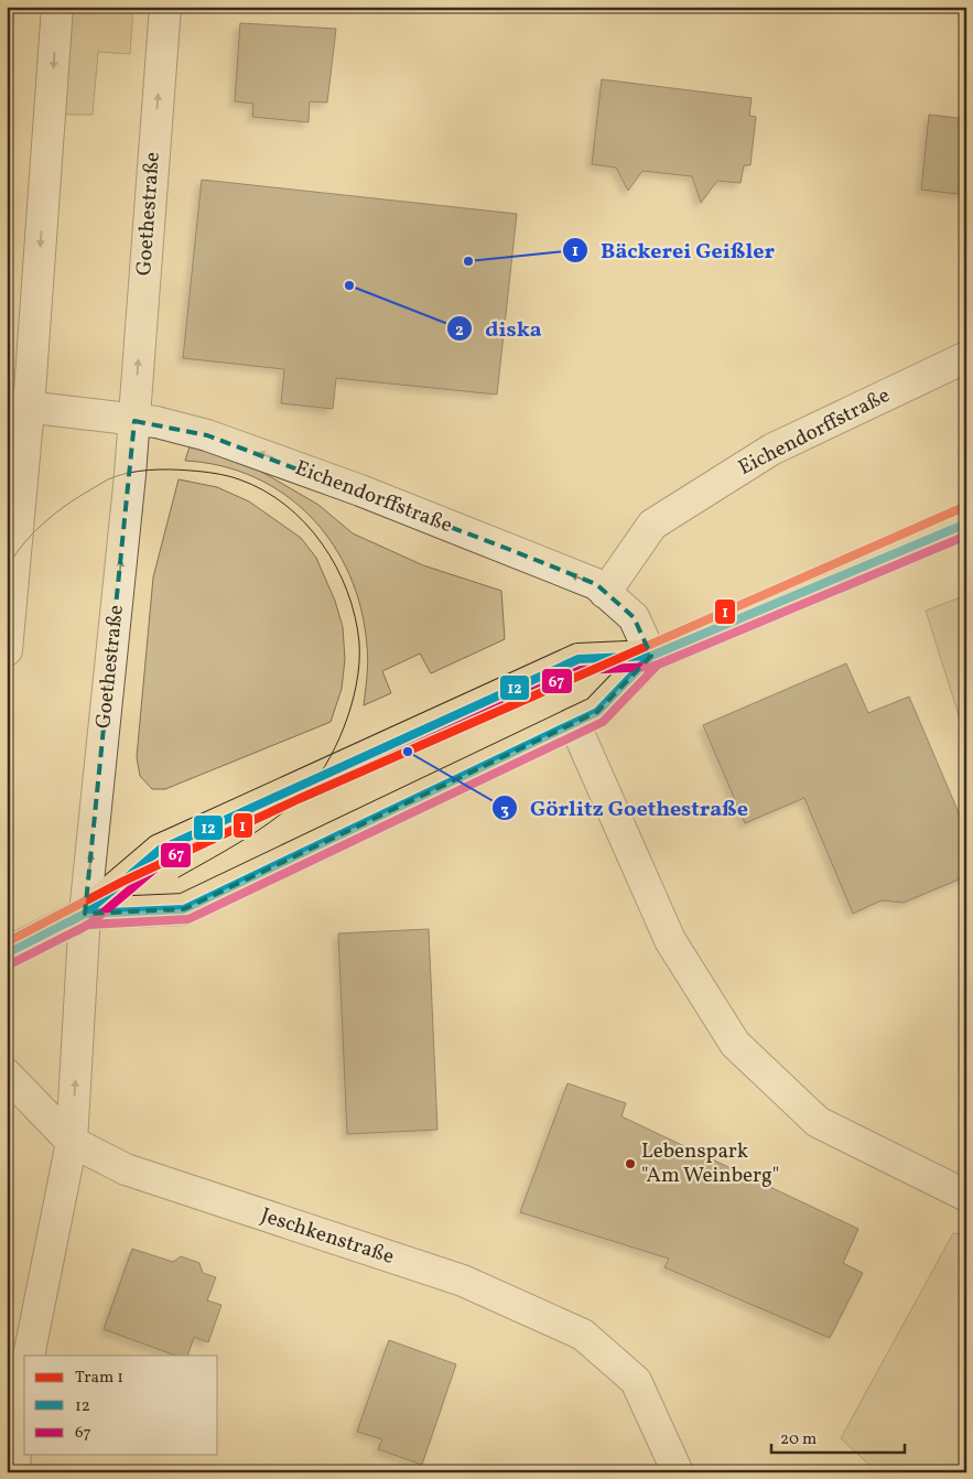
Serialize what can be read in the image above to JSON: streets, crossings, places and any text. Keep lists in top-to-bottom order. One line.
{"streets":{"street":["Goethestraße","Eichendorffstraße","Jeschkenstraße"]},"crossings":[["Goethestraße","Eichendorffstraße"]],"one_way":["Eichendorffstraße"],"places":["Bäckerei Geißler","diska","Görlitz Goethestraße","Lebenspark \"Am Weinberg\""],"lines":["tram line 1","transit line 12","transit line 67"],"legend":["Tram 1","12","67"],"scale_bar":"20 m"}
